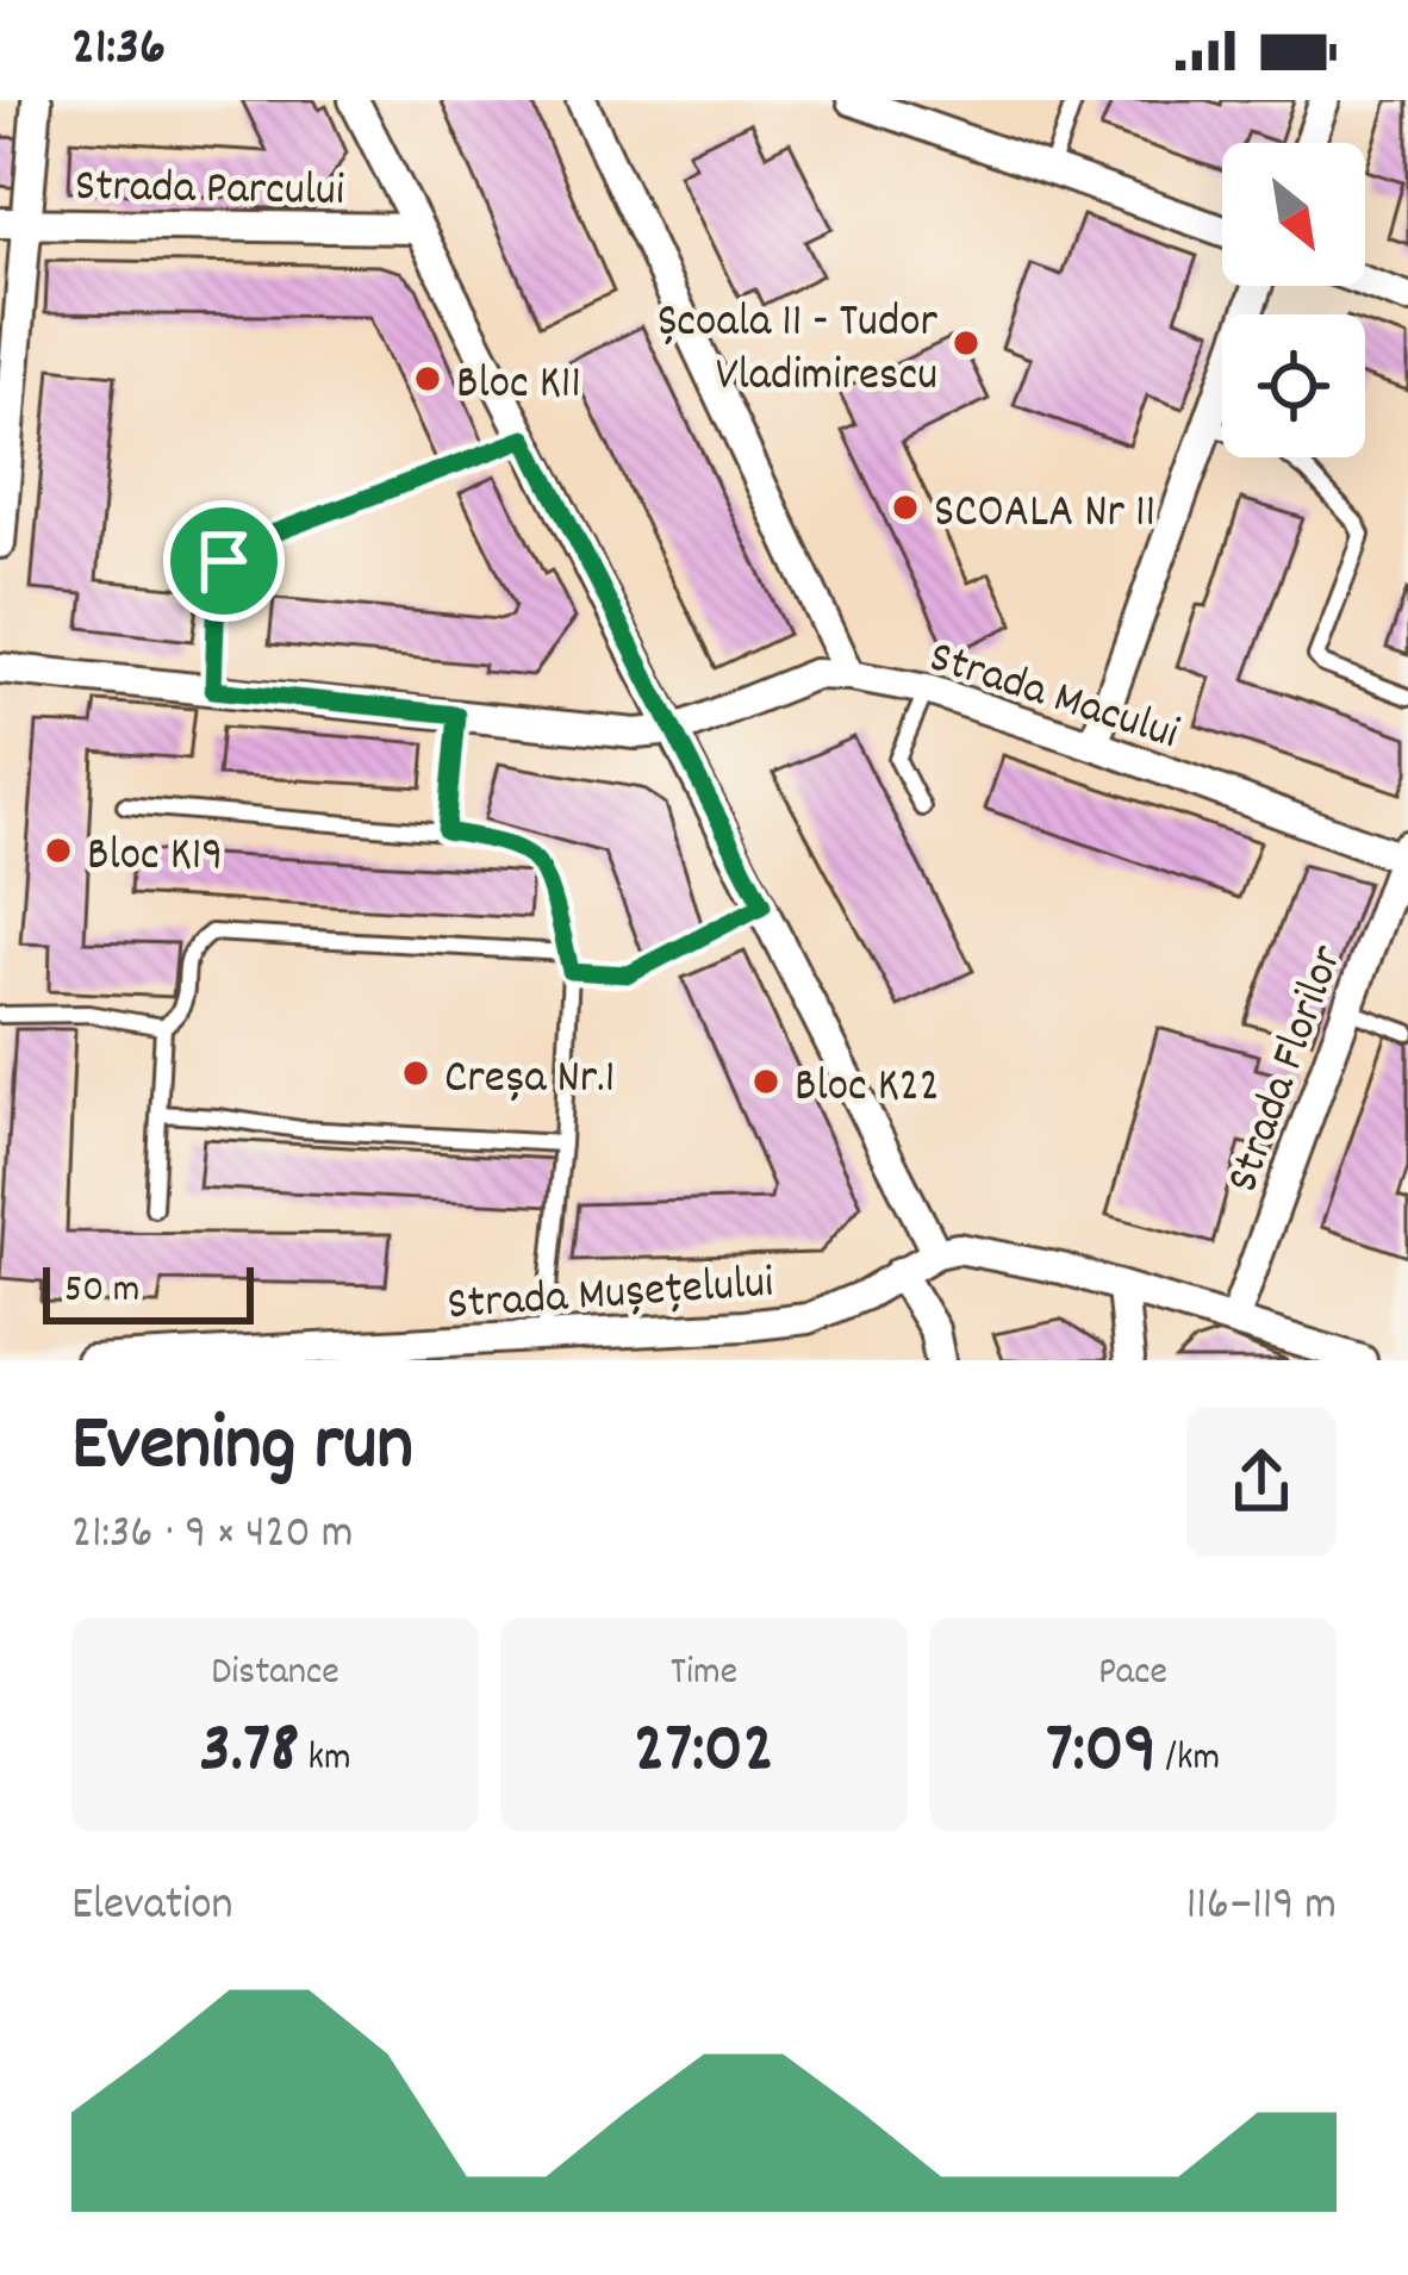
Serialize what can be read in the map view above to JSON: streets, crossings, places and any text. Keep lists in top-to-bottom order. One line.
{"streets":{"street":["Strada Parcului","Strada Macului","Strada Florilor","Strada Mușețelului"]},"crossings":[["Strada Macului","Strada Florilor"],["Strada Florilor","Strada Mușețelului"]],"places":["Școala 11 - Tudor Vladimirescu","Bloc K11","SCOALA Nr 11","Bloc K19","Creșa Nr.1","Bloc K22"],"scale_bar":"50 m","north":"bottom right","page":{"status":"21:36","scale":"50 m","heading":["Evening run","21:36 · 9 × 420 m"],"stats":[["Distance","3.78 km"],["Time","27:02"],["Pace","7:09 /km"]],"chart":["Elevation","116–119 m"]}}
